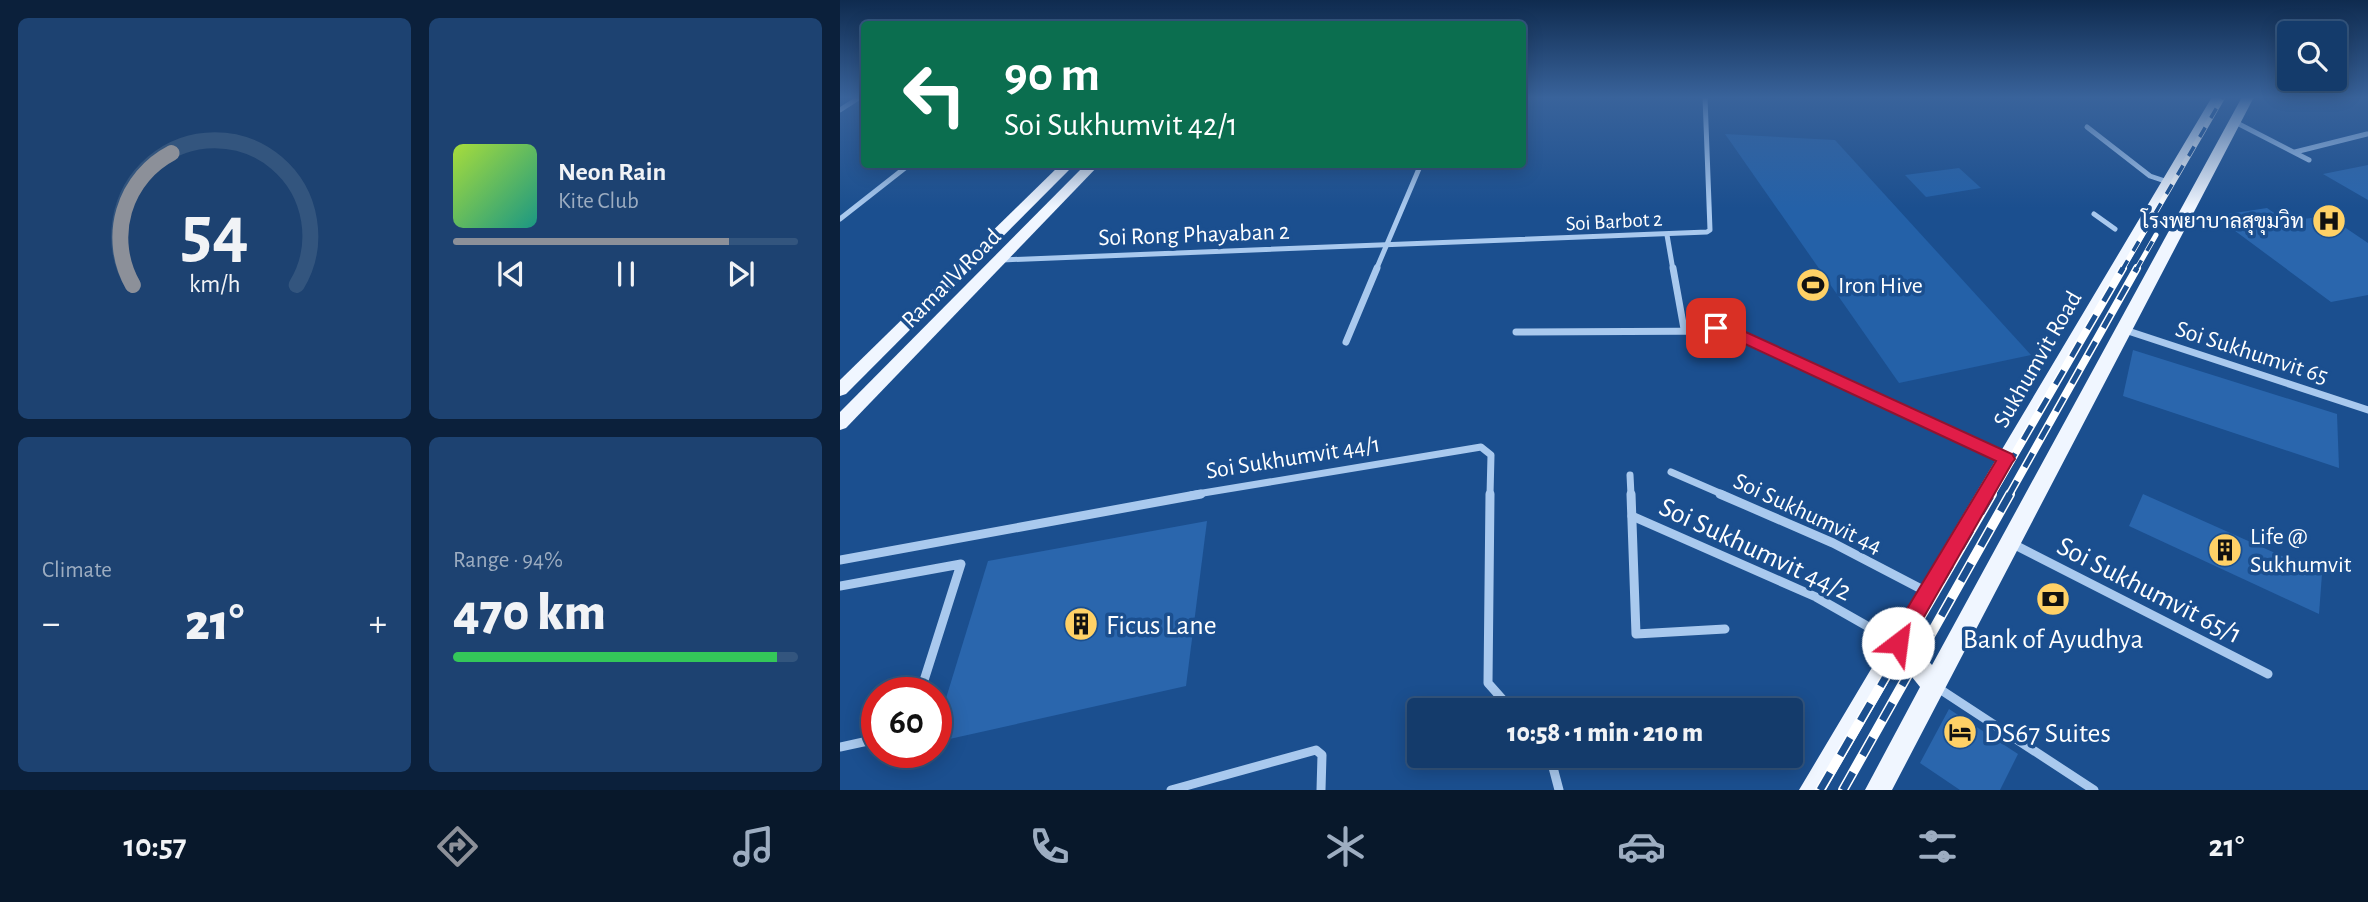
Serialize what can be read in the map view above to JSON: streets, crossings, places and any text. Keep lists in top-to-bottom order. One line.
{"streets":{"main road":["Rama IV Road","Sukhumvit Road"],"street":["Soi Barbot 2","Soi Rong Phayaban 2","Soi Sukhumvit 65","Soi Sukhumvit 44/1","Soi Sukhumvit 44","Soi Sukhumvit 44/2","Soi Sukhumvit 65/1"]},"crossings":[["Soi Barbot 2","Soi Rong Phayaban 2"],["Soi Rong Phayaban 2","Rama IV Road"],["Soi Sukhumvit 65","Sukhumvit Road"],["Sukhumvit Road","Soi Sukhumvit 44"],["Sukhumvit Road","Soi Sukhumvit 44/2"],["Sukhumvit Road","Soi Sukhumvit 65/1"]],"places":{"hospital":["โรงพยาบาลสุขุมวิท"],"sports":["Iron Hive"],"building":["Life @ Sukhumvit","Ficus Lane"],"bank":["Bank of Ayudhya"],"hotel":["DS67 Suites"]},"page":{"turn":["90 m","Soi Sukhumvit 42/1"],"song":["Neon Rain","Kite Club"],"tile":["Climate",["Range · 94%","470 km"]],"heat":["−","21°","+"],"limit":"60","trip":"10:58 · 1 min · 210 m","tabs":["10:57","21°"],"gauge":["54","km/h"]}}
